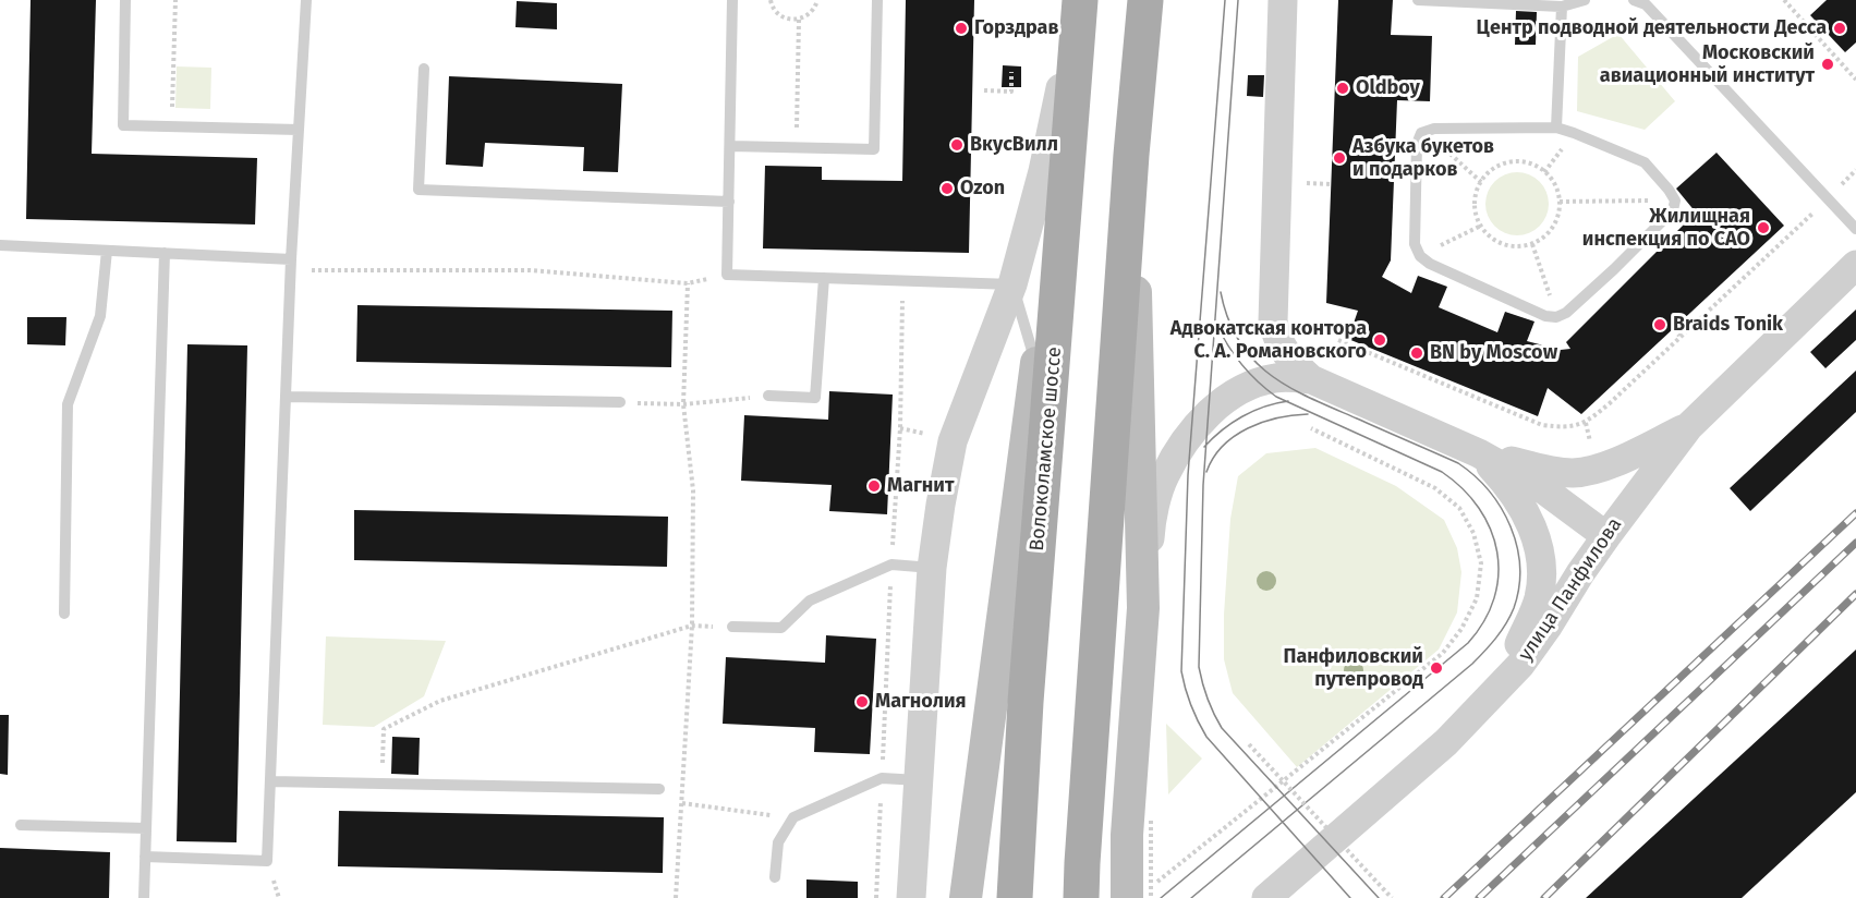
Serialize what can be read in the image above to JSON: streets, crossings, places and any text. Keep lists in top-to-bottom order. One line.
{"streets":{"main road":["Волоколамское шоссе"],"street":["улица Панфилова"]},"places":["Горздрав","Центр подводной деятельности Десса","Московский авиационный институт","Oldboy","ВкусВилл","Азбука букетов и подарков","Ozon","Жилищная инспекция по САО","Braids Tonik","Адвокатская контора С. А. Романовского","BN by Moscow","Магнит","Панфиловский путепровод","Магнолия"]}
